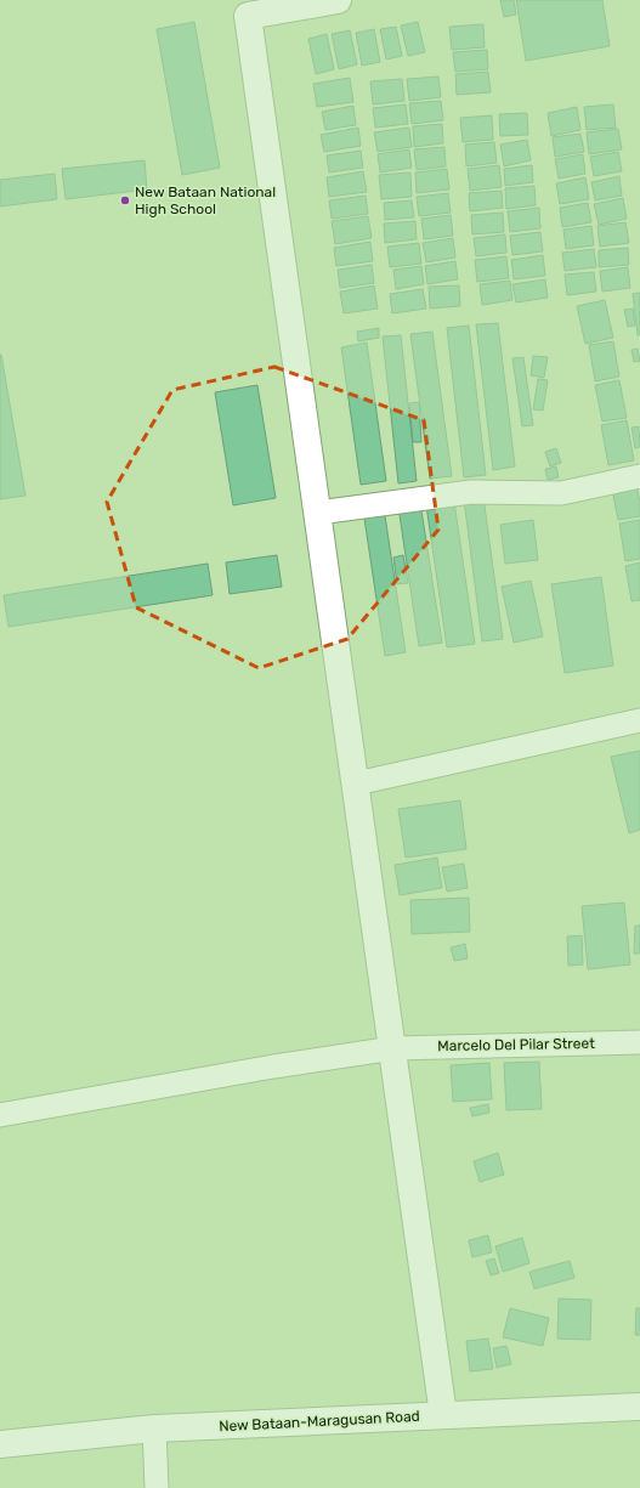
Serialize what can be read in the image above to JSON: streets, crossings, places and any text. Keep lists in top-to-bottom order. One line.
{"streets":{"street":["Marcelo Del Pilar Street","New Bataan-Maragusan Road"]},"places":["New Bataan National High School"]}
